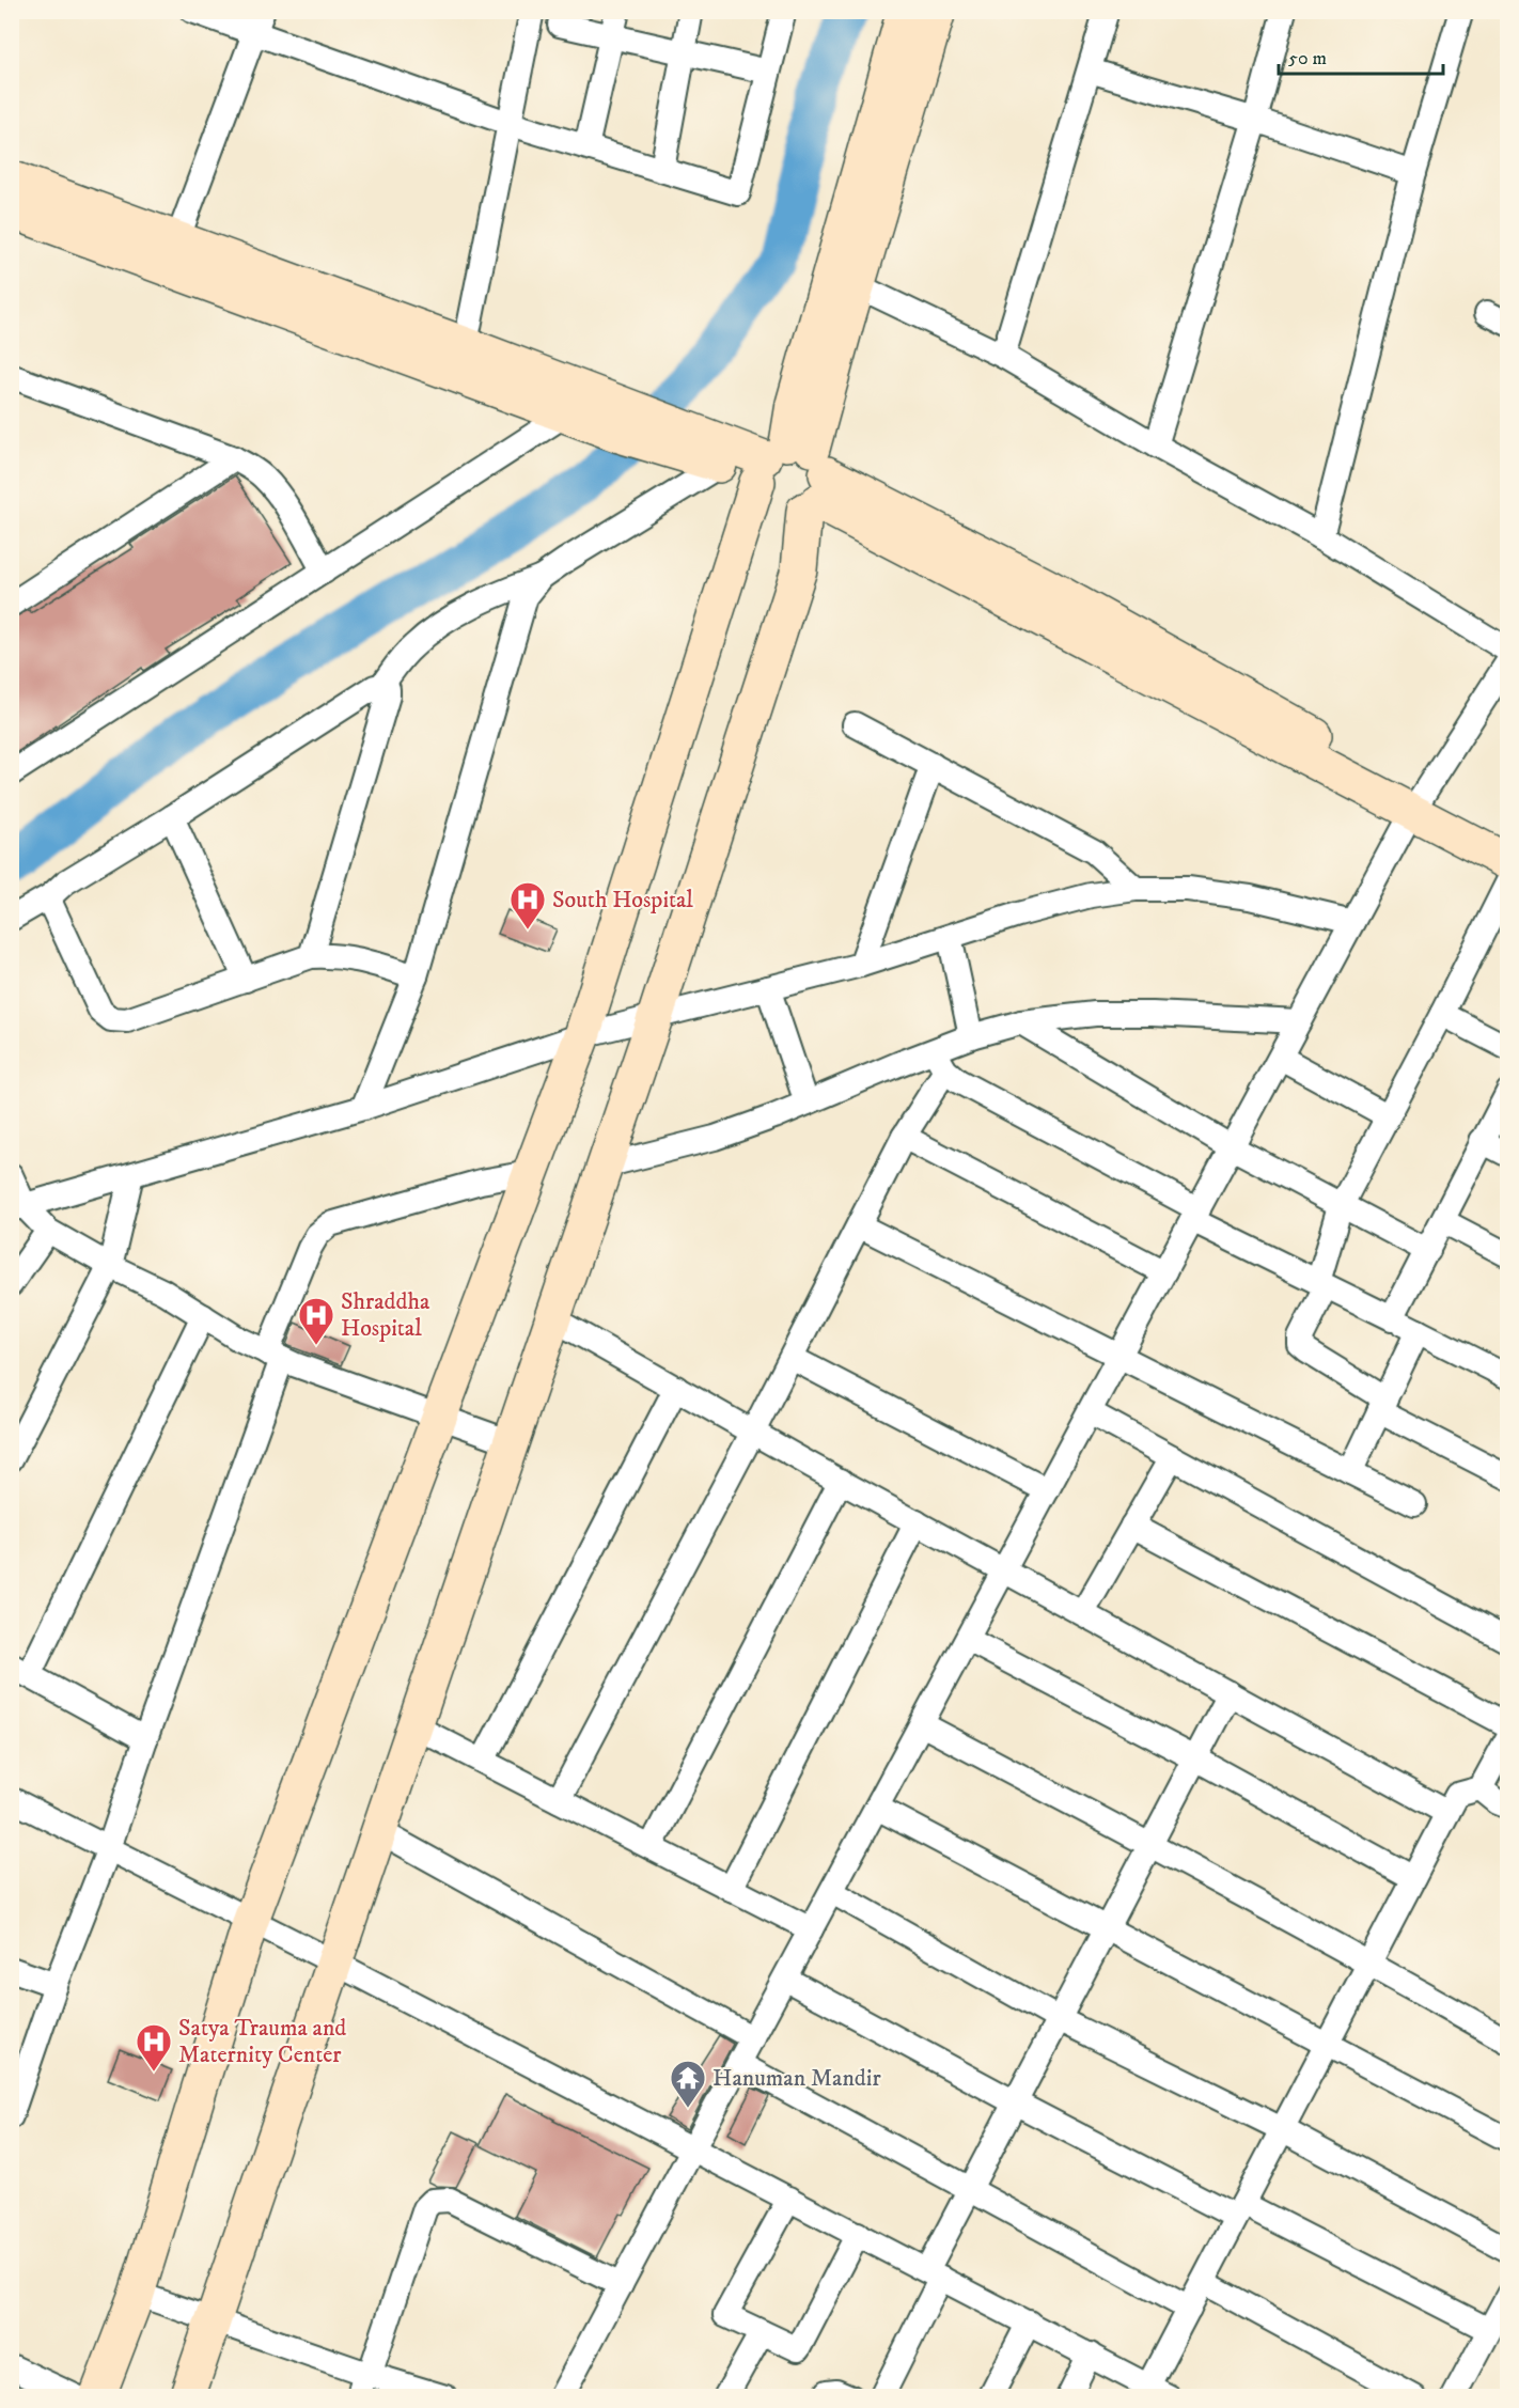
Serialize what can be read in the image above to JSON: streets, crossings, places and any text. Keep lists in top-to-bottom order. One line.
{"places":{"hospital":["South Hospital","Shraddha Hospital","Satya Trauma and Maternity Center"],"temple":["Hanuman Mandir"]},"scale_bar":"50 m"}
